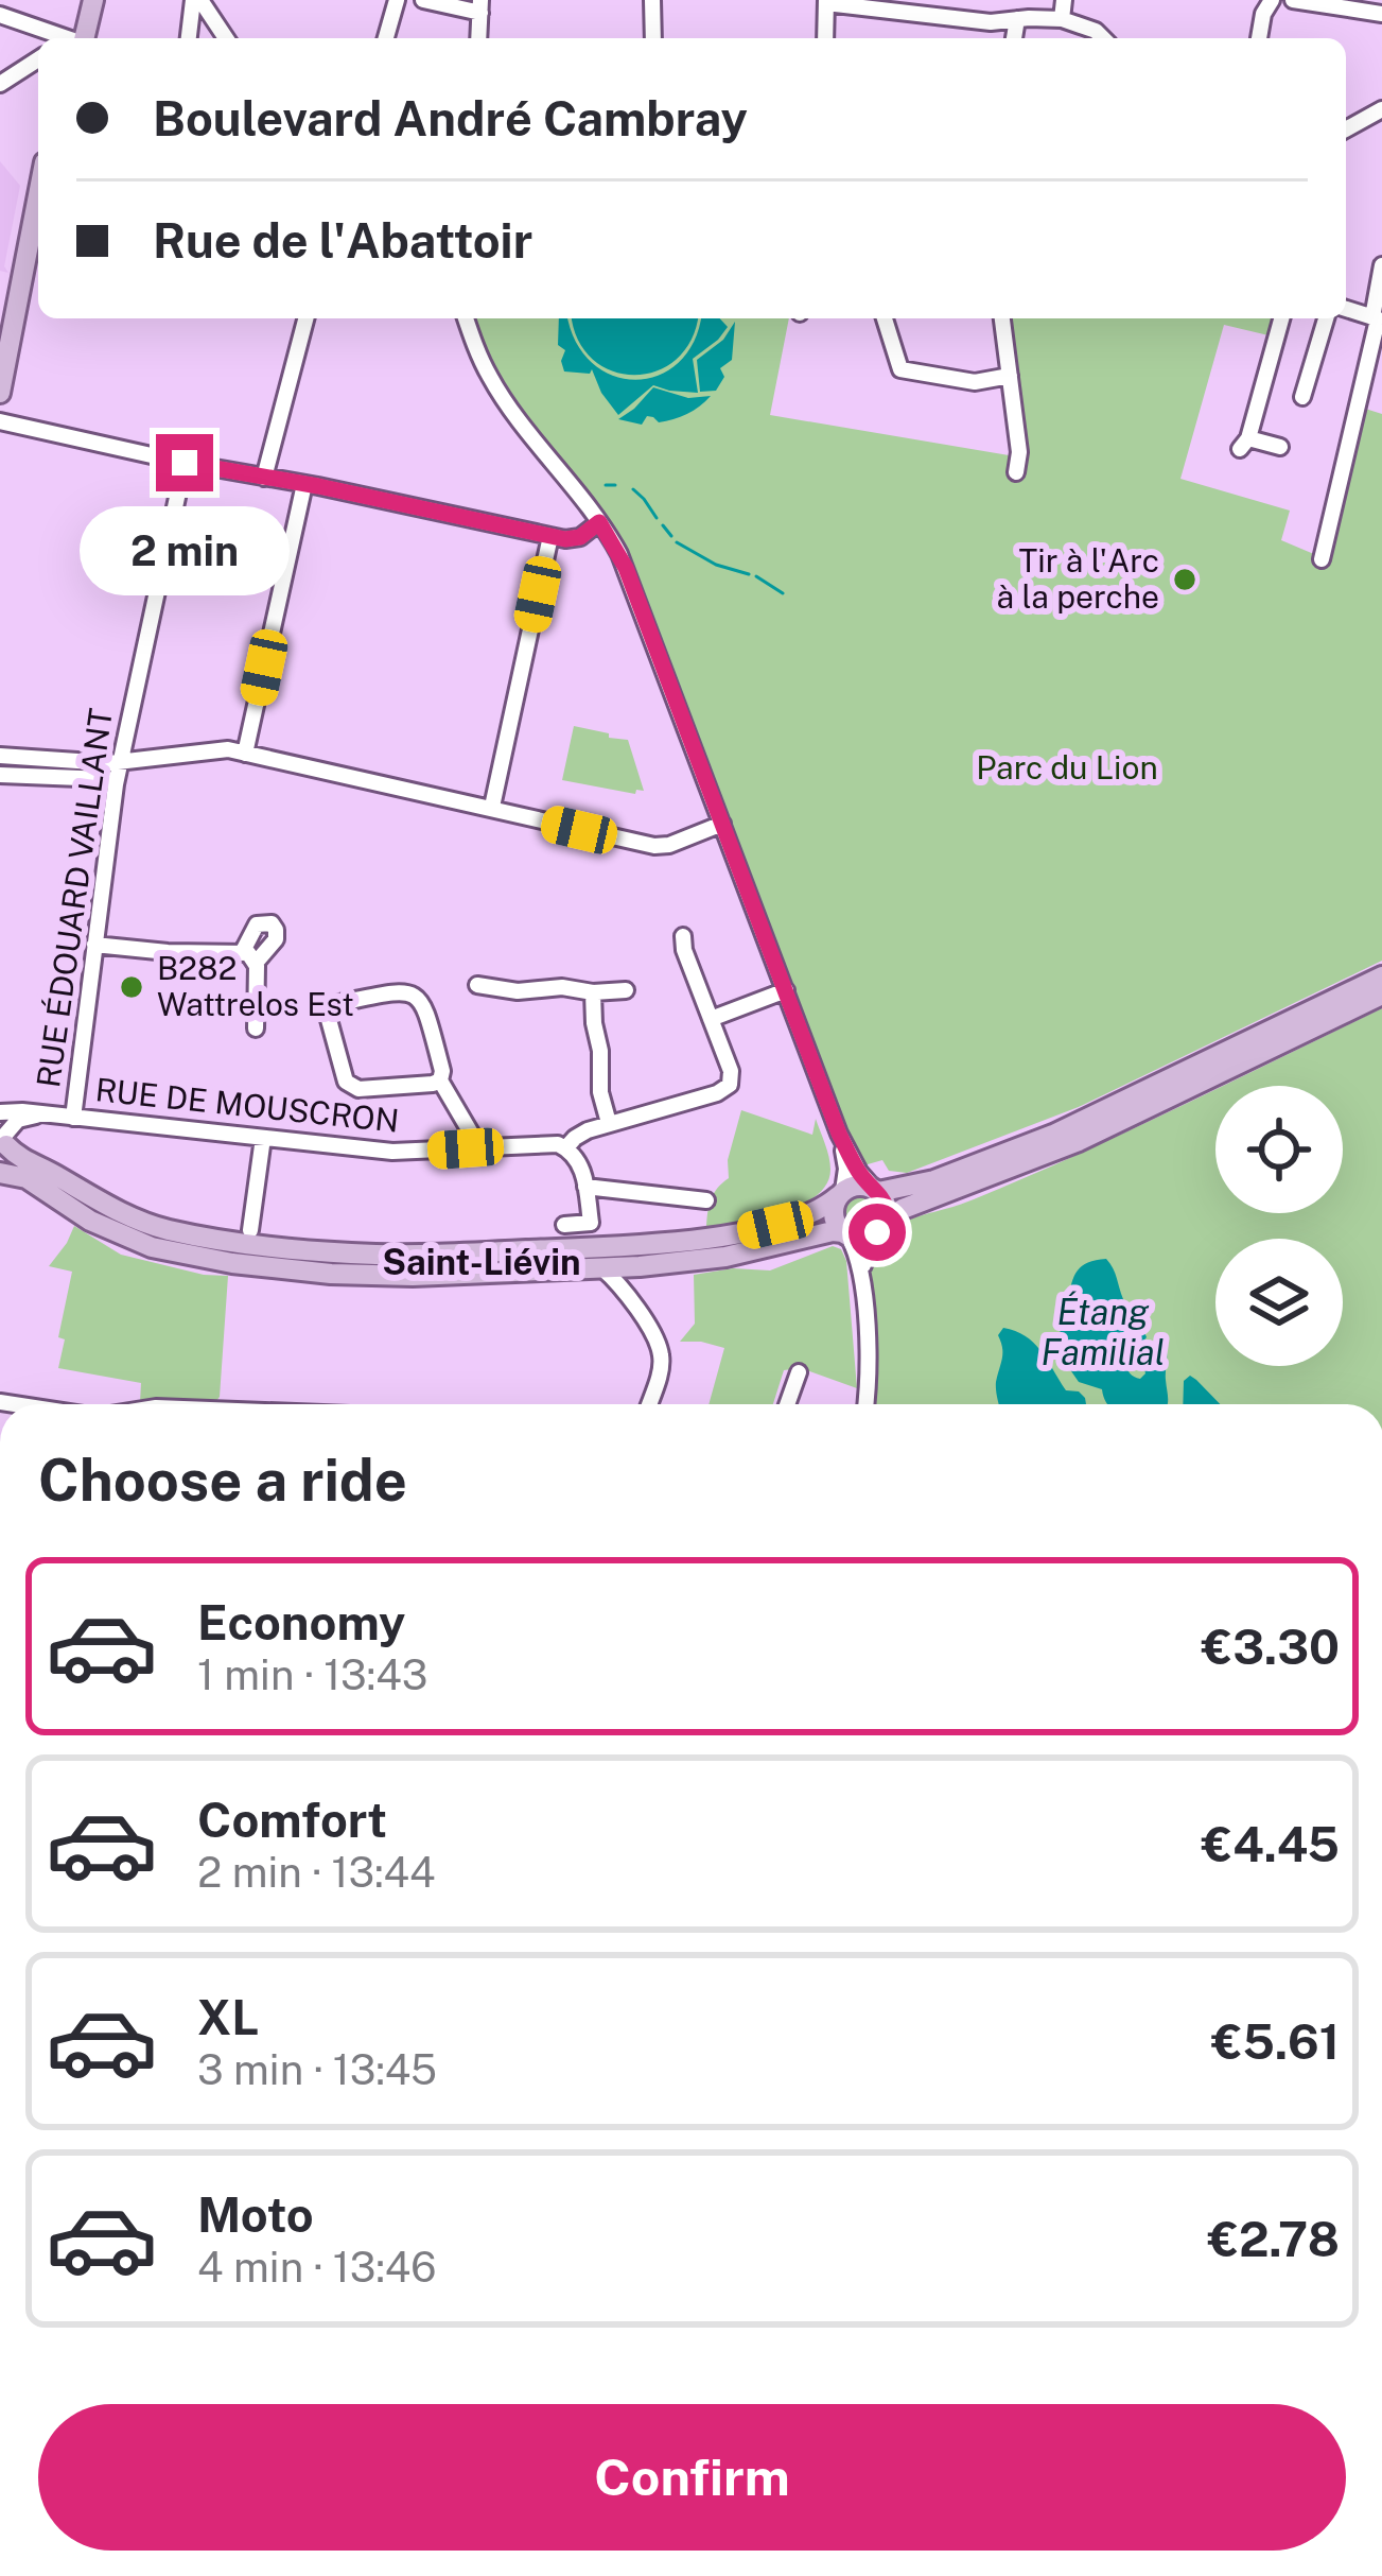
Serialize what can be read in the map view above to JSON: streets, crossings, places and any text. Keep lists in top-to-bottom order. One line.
{"streets":{"street":["RUE ÉDOUARD VAILLANT","RUE DE MOUSCRON"]},"crossings":[["RUE ÉDOUARD VAILLANT","RUE DE MOUSCRON"]],"districts":["Saint-Liévin"],"water":["Étang Familial"],"parks":["Parc du Lion"],"places":["Tir à l'Arc à la perche","B282 Wattrelos Est"],"page":{"banner":["Boulevard André Cambray","Rue de l'Abattoir"],"bubble":"2 min","heading":"Choose a ride","list":[{"name":"Economy","note":"1 min · 13:43","value":"€3.30"},{"name":"Comfort","note":"2 min · 13:44","value":"€4.45"},{"name":"XL","note":"3 min · 13:45","value":"€5.61"},{"name":"Moto","note":"4 min · 13:46","value":"€2.78"}],"buttons":"Confirm"}}
